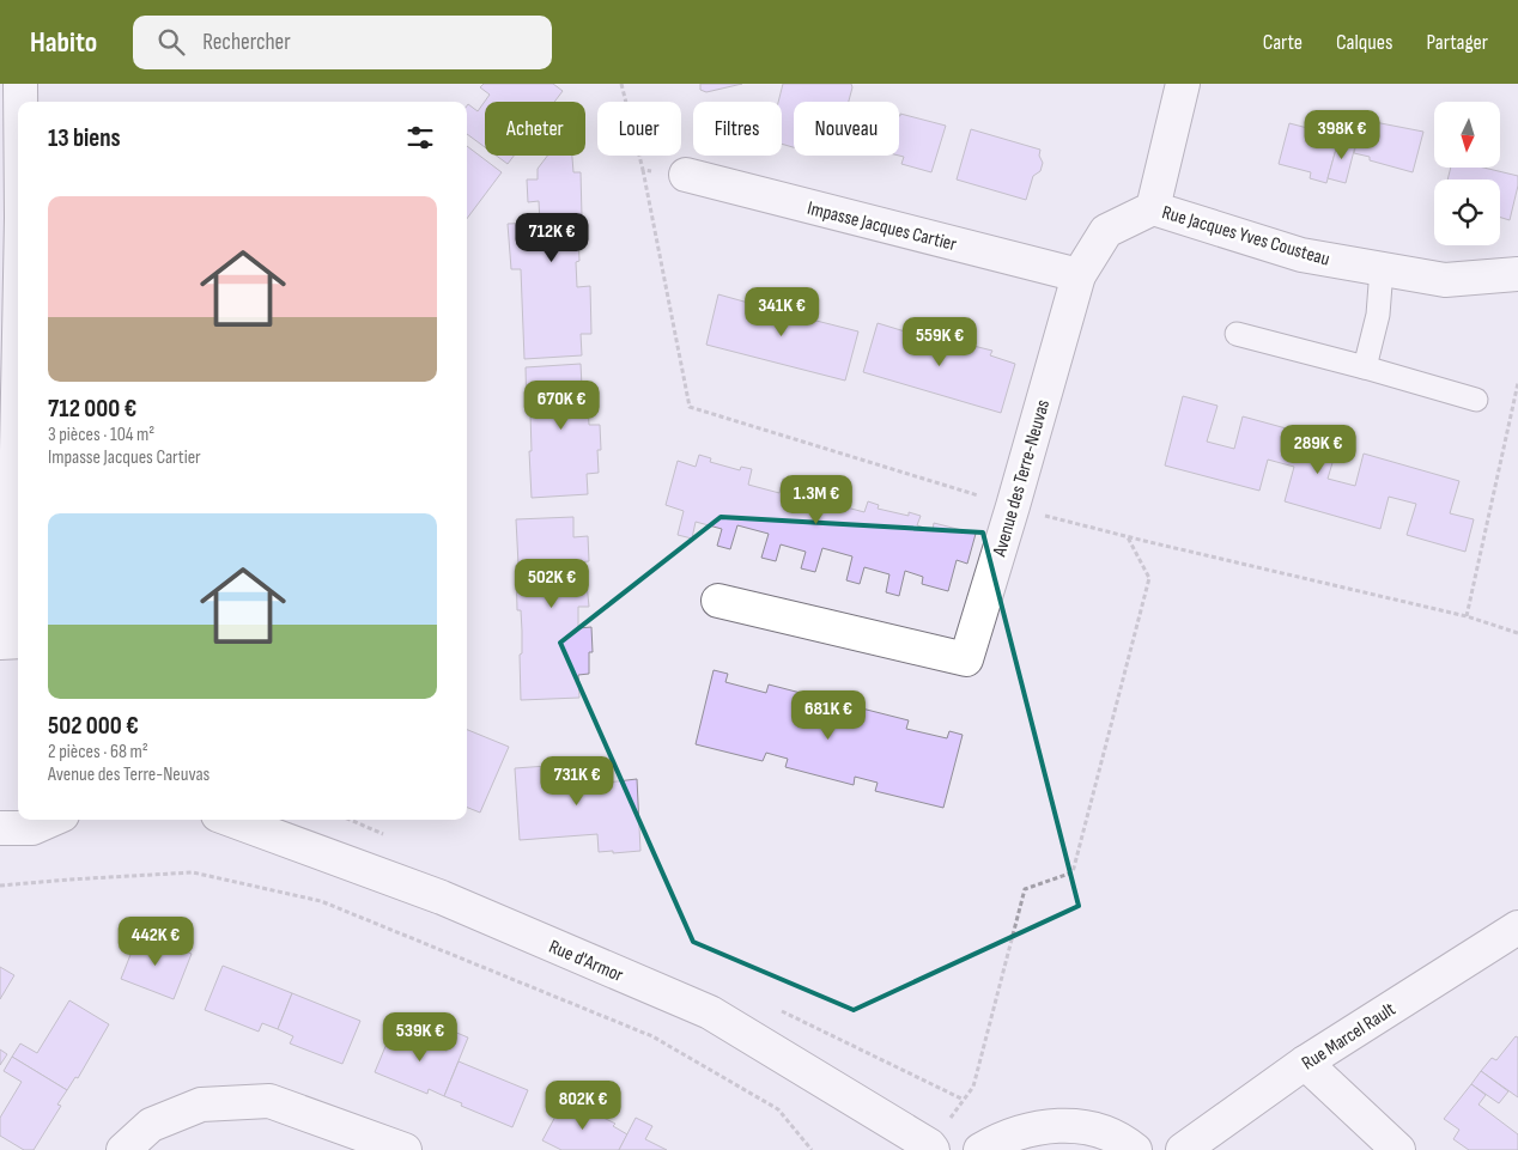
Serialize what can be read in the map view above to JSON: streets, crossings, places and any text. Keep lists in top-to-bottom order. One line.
{"streets":{"street":["Impasse Jacques Cartier","Rue Jacques Yves Cousteau","Avenue des Terre-Neuvas","Rue d'Armor","Rue Marcel Rault"]},"crossings":[["Impasse Jacques Cartier","Avenue des Terre-Neuvas"],["Rue Jacques Yves Cousteau","Avenue des Terre-Neuvas"]],"north":"bottom","page":{"header":"Habito","search":"Rechercher","nav":["Carte","Calques","Partager"],"chip":["Acheter","Louer","Filtres","Nouveau"],"heading":"13 biens","price":["398K €","712K €","341K €","559K €","670K €","289K €","1.3M €","502K €","681K €","731K €","442K €","539K €","802K €"],"list":[{"name":"712 000 €","note":"3 pièces · 104 m² · Impasse Jacques Cartier"},{"name":"502 000 €","note":"2 pièces · 68 m² · Avenue des Terre-Neuvas"}]}}
